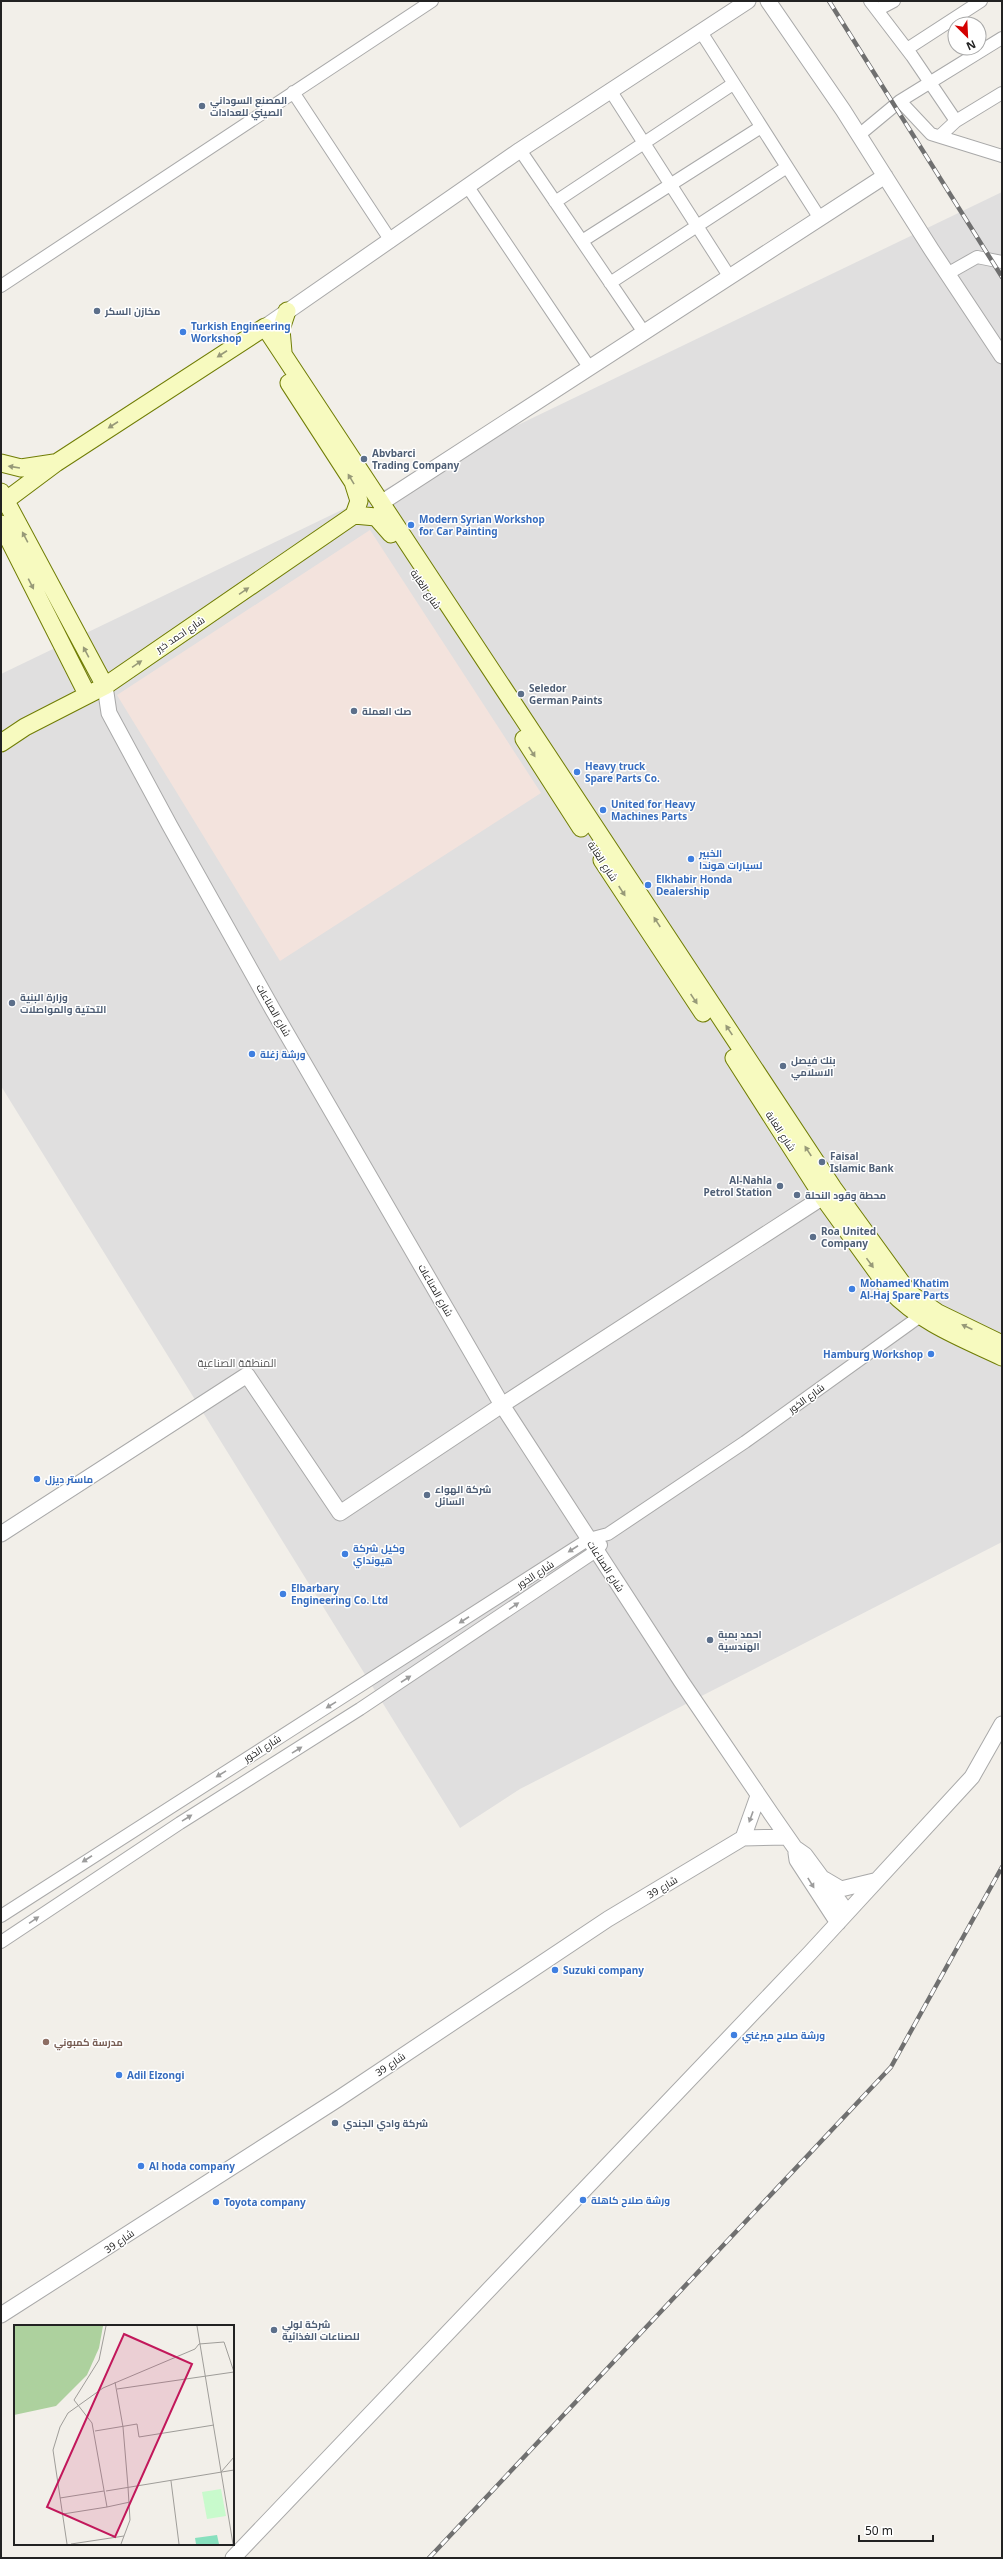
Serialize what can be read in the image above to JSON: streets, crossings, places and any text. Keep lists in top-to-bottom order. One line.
{"streets":{"main road":["شارع الغابة","شارع احمد خير"],"street":["شارع الصناعات","شارع الخور","شارع 39"]},"crossings":[["شارع الغابة","شارع احمد خير"],["شارع الغابة","شارع الخور"],["شارع الصناعات","شارع الخور"],["شارع الصناعات","شارع 39"]],"one_way":["شارع احمد خير"],"districts":["المنطقة الصناعية"],"places":["المصنع السوداني الصيني للعدادات","مخازن السكر","Turkish Engineering Workshop","Abvbarci Trading Company","Modern Syrian Workshop for Car Painting","Seledor German Paints","صك العملة","Heavy truck Spare Parts Co.","United for Heavy Machines Parts","الخبير لسيارات هوندا","Elkhabir Honda Dealership","وزارة البنية التحتية والمواصلات","ورشة زغلة","بنك فيصل الاسلامي","Faisal Islamic Bank","Al-Nahla Petrol Station","محطة وقود النحلة","Roa United Company","Mohamed Khatim Al-Haj Spare Parts","Hamburg Workshop","ماستر ديزل","شركة الهواء السائل","وكيل شركة هيونداي","Elbarbary Engineering Co. Ltd","احمد بمبة الهندسية","Suzuki company","ورشة صلاح ميرغني","مدرسة كمبوني","Adil Elzongi","شركة وادي الجندي","Al hoda company","ورشة صلاح كاهلة","Toyota company","شركة لولي للصناعات الغذائية"],"scale_bar":"50 m","north":"bottom right"}
